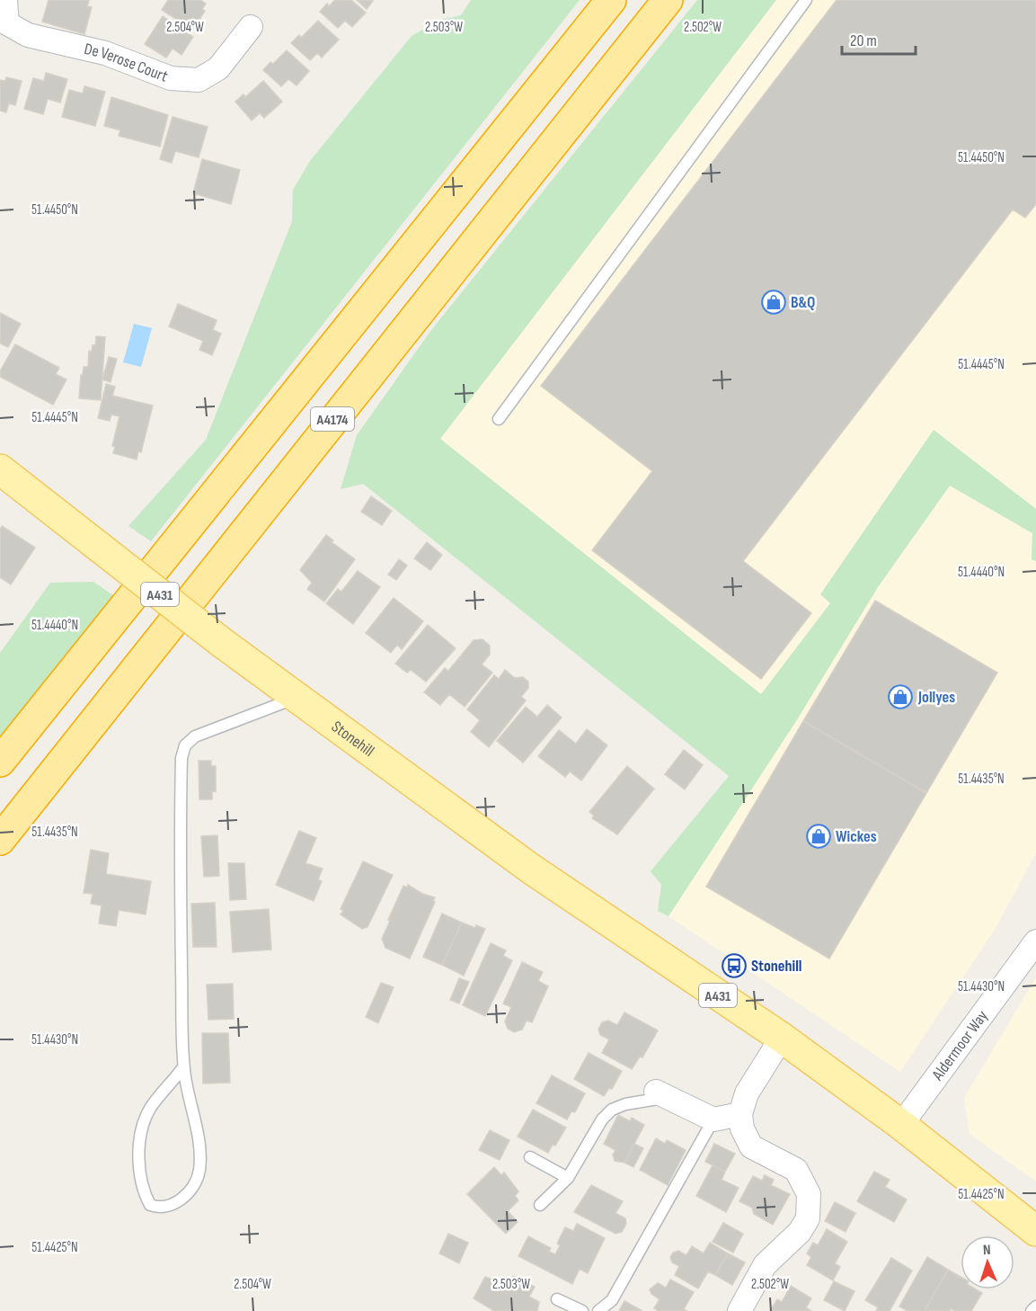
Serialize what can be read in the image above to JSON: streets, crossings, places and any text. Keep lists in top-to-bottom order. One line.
{"streets":{"highway":["A4174"],"main road":["A431","Stonehill"],"street":["De Verose Court","Aldermoor Way"]},"crossings":[["A431","Stonehill"],["A431","Aldermoor Way"],["Stonehill","Aldermoor Way"]],"places":{"shop":["B&Q","Jollyes","Wickes"],"bus stop":["Stonehill"]},"scale_bar":"20 m","north":"top","coordinates":["2.504°W","2.503°W","2.502°W","51.4450°N","51.4445°N","51.4440°N","51.4435°N","51.4430°N","51.4425°N"]}
